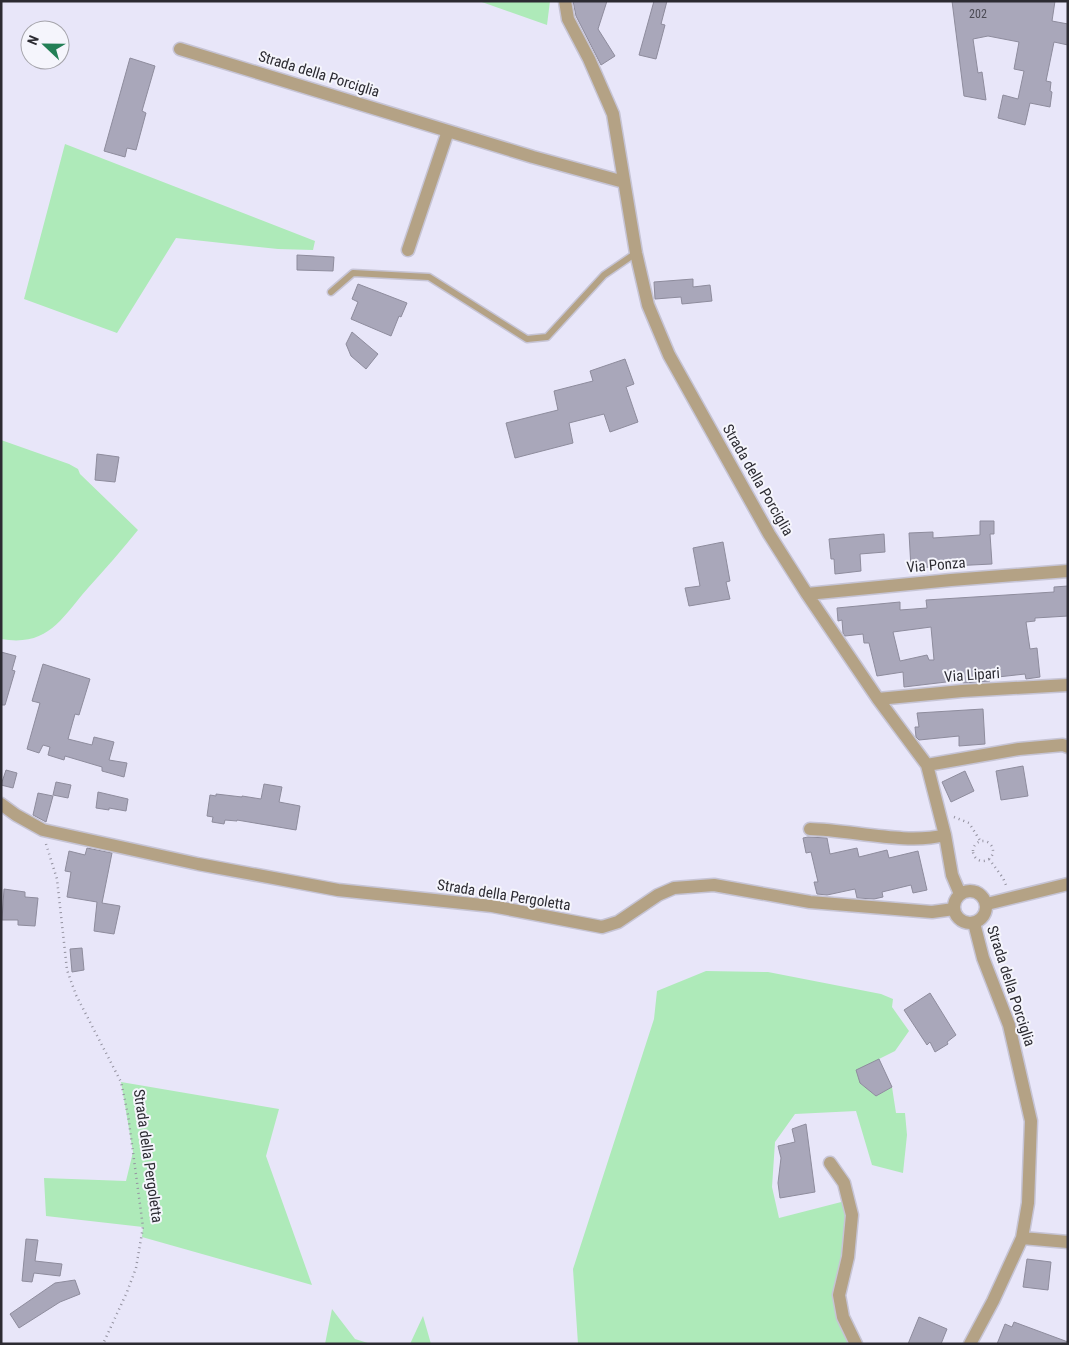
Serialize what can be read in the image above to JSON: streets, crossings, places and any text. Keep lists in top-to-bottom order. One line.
{"streets":{"street":["Strada della Porciglia","Via Ponza","Via Lipari","Strada della Pergoletta"]},"crossings":[["Strada della Porciglia","Via Ponza"],["Strada della Porciglia","Via Lipari"],["Strada della Porciglia","Strada della Pergoletta"]],"house_numbers":["202"],"north":"left"}
